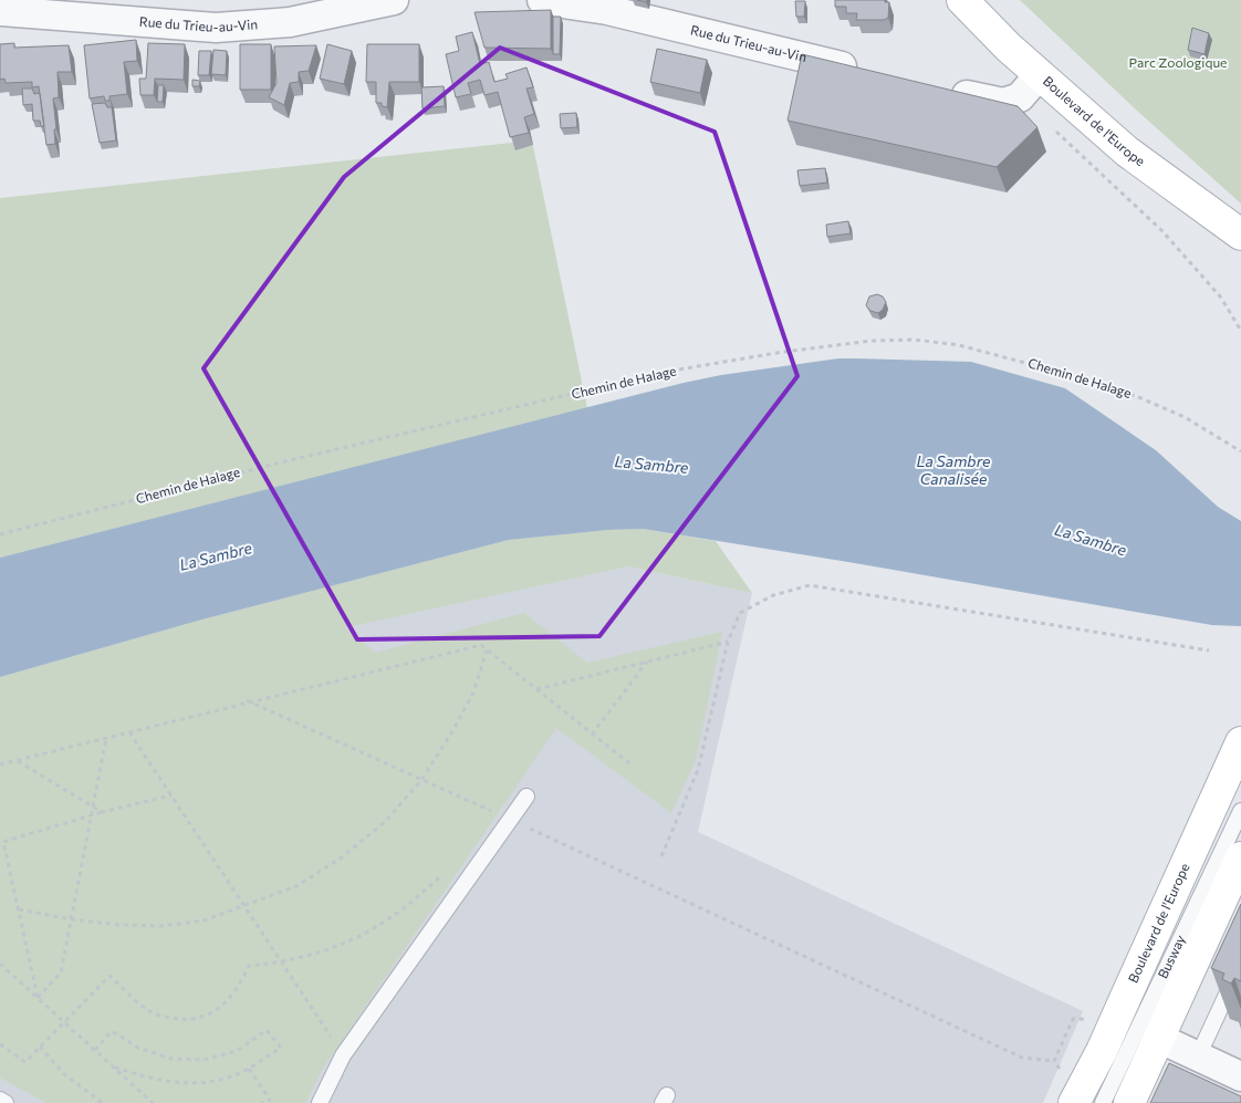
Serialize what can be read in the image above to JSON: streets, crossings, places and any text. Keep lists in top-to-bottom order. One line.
{"streets":{"main road":["Boulevard de l'Europe"],"street":["Rue du Trieu-au-Vin"],"lane":["Busway"],"path":["Chemin de Halage"]},"water":["La Sambre Canalisée","La Sambre"],"parks":["Parc Zoologique"]}
